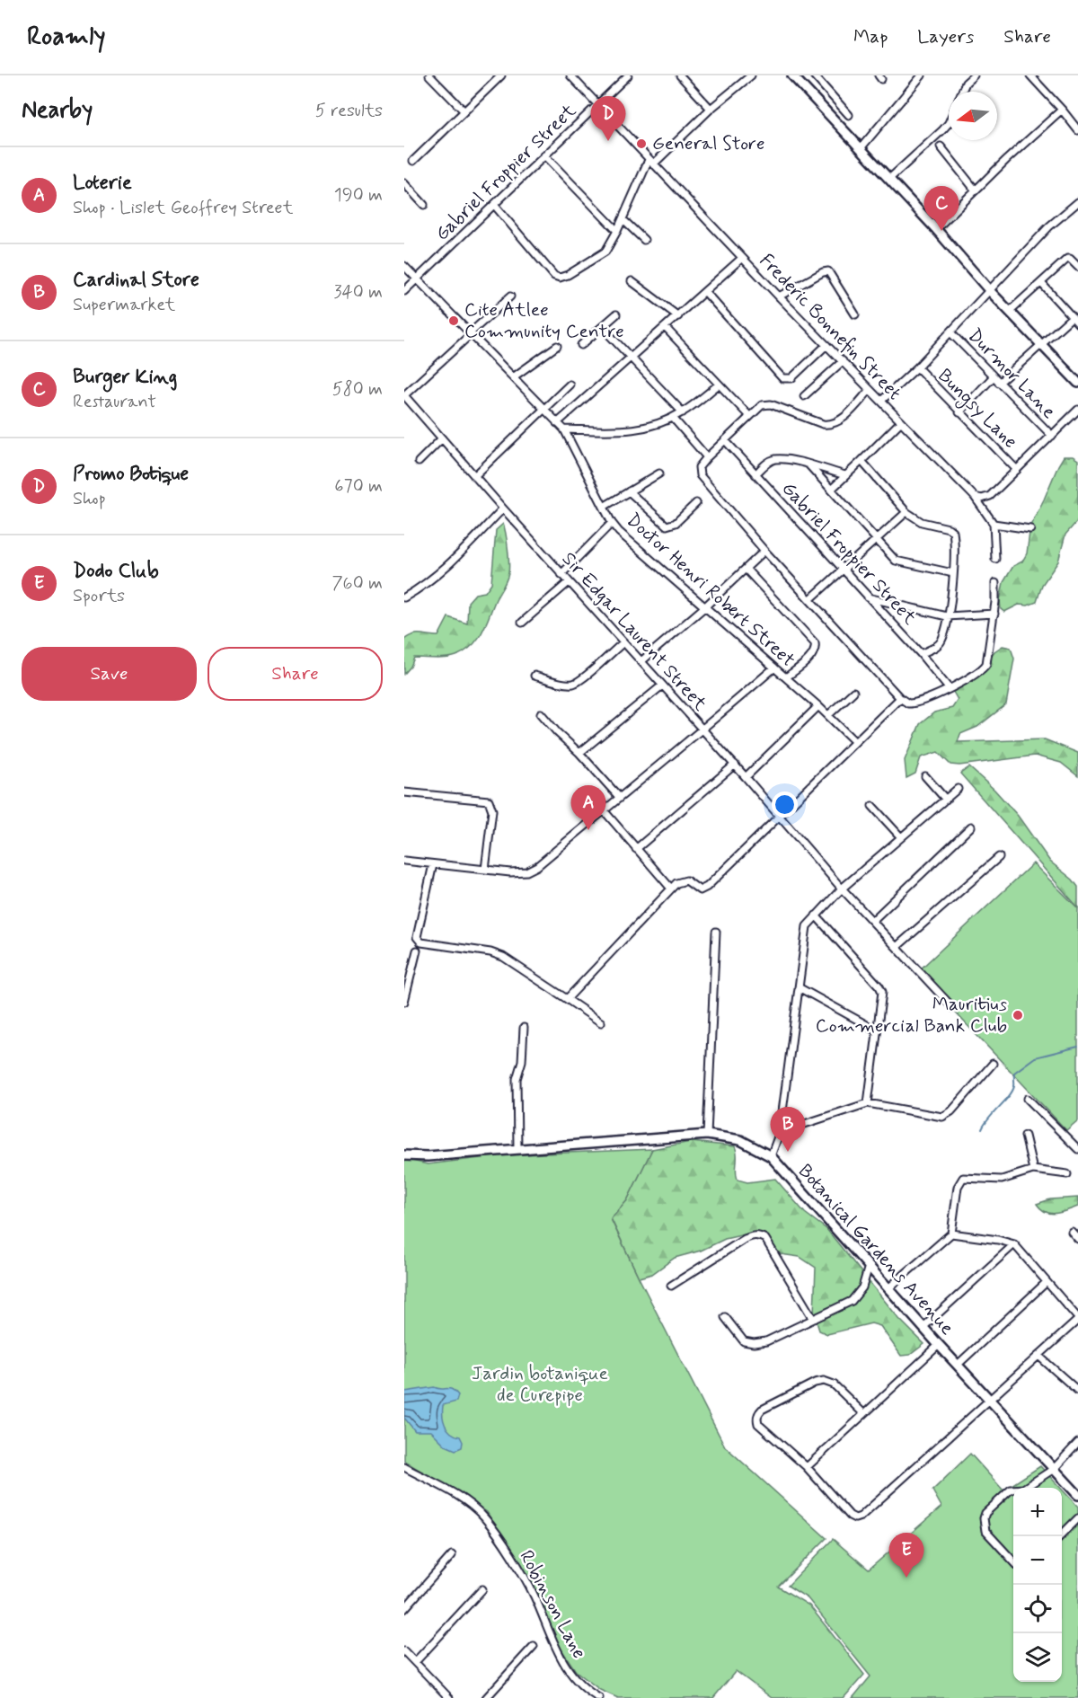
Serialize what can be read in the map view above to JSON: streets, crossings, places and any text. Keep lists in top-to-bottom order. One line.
{"streets":{"street":["Gabriel Froppier Street","Frederic Bonnefin Street","Durmor Lane","Bungsy Lane","Doctor Henri Robert Street","Sir Edgar Laurent Street","Botanical Gardens Avenue","Robinson Lane"]},"crossings":[["Gabriel Froppier Street","Frederic Bonnefin Street"],["Gabriel Froppier Street","Doctor Henri Robert Street"]],"parks":["Jardin botanique de Curepipe"],"places":["General Store","Cite Atlee Community Centre","Mauritius Commercial Bank Club"],"north":"left","page":{"header":"Roamly","nav":["Map","Layers","Share"],"heading":["Nearby","5 results"],"pins":["D","C","A","B","E"],"list":[{"mark":"A","name":"Loterie","note":"Shop · Lislet Geoffrey Street","value":"190 m"},{"mark":"B","name":"Cardinal Store","note":"Supermarket","value":"340 m"},{"mark":"C","name":"Burger King","note":"Restaurant","value":"580 m"},{"mark":"D","name":"Promo Botique","note":"Shop","value":"670 m"},{"mark":"E","name":"Dodo Club","note":"Sports","value":"760 m"}],"buttons":["Save","Share"],"map_buttons":["+","−"]}}
